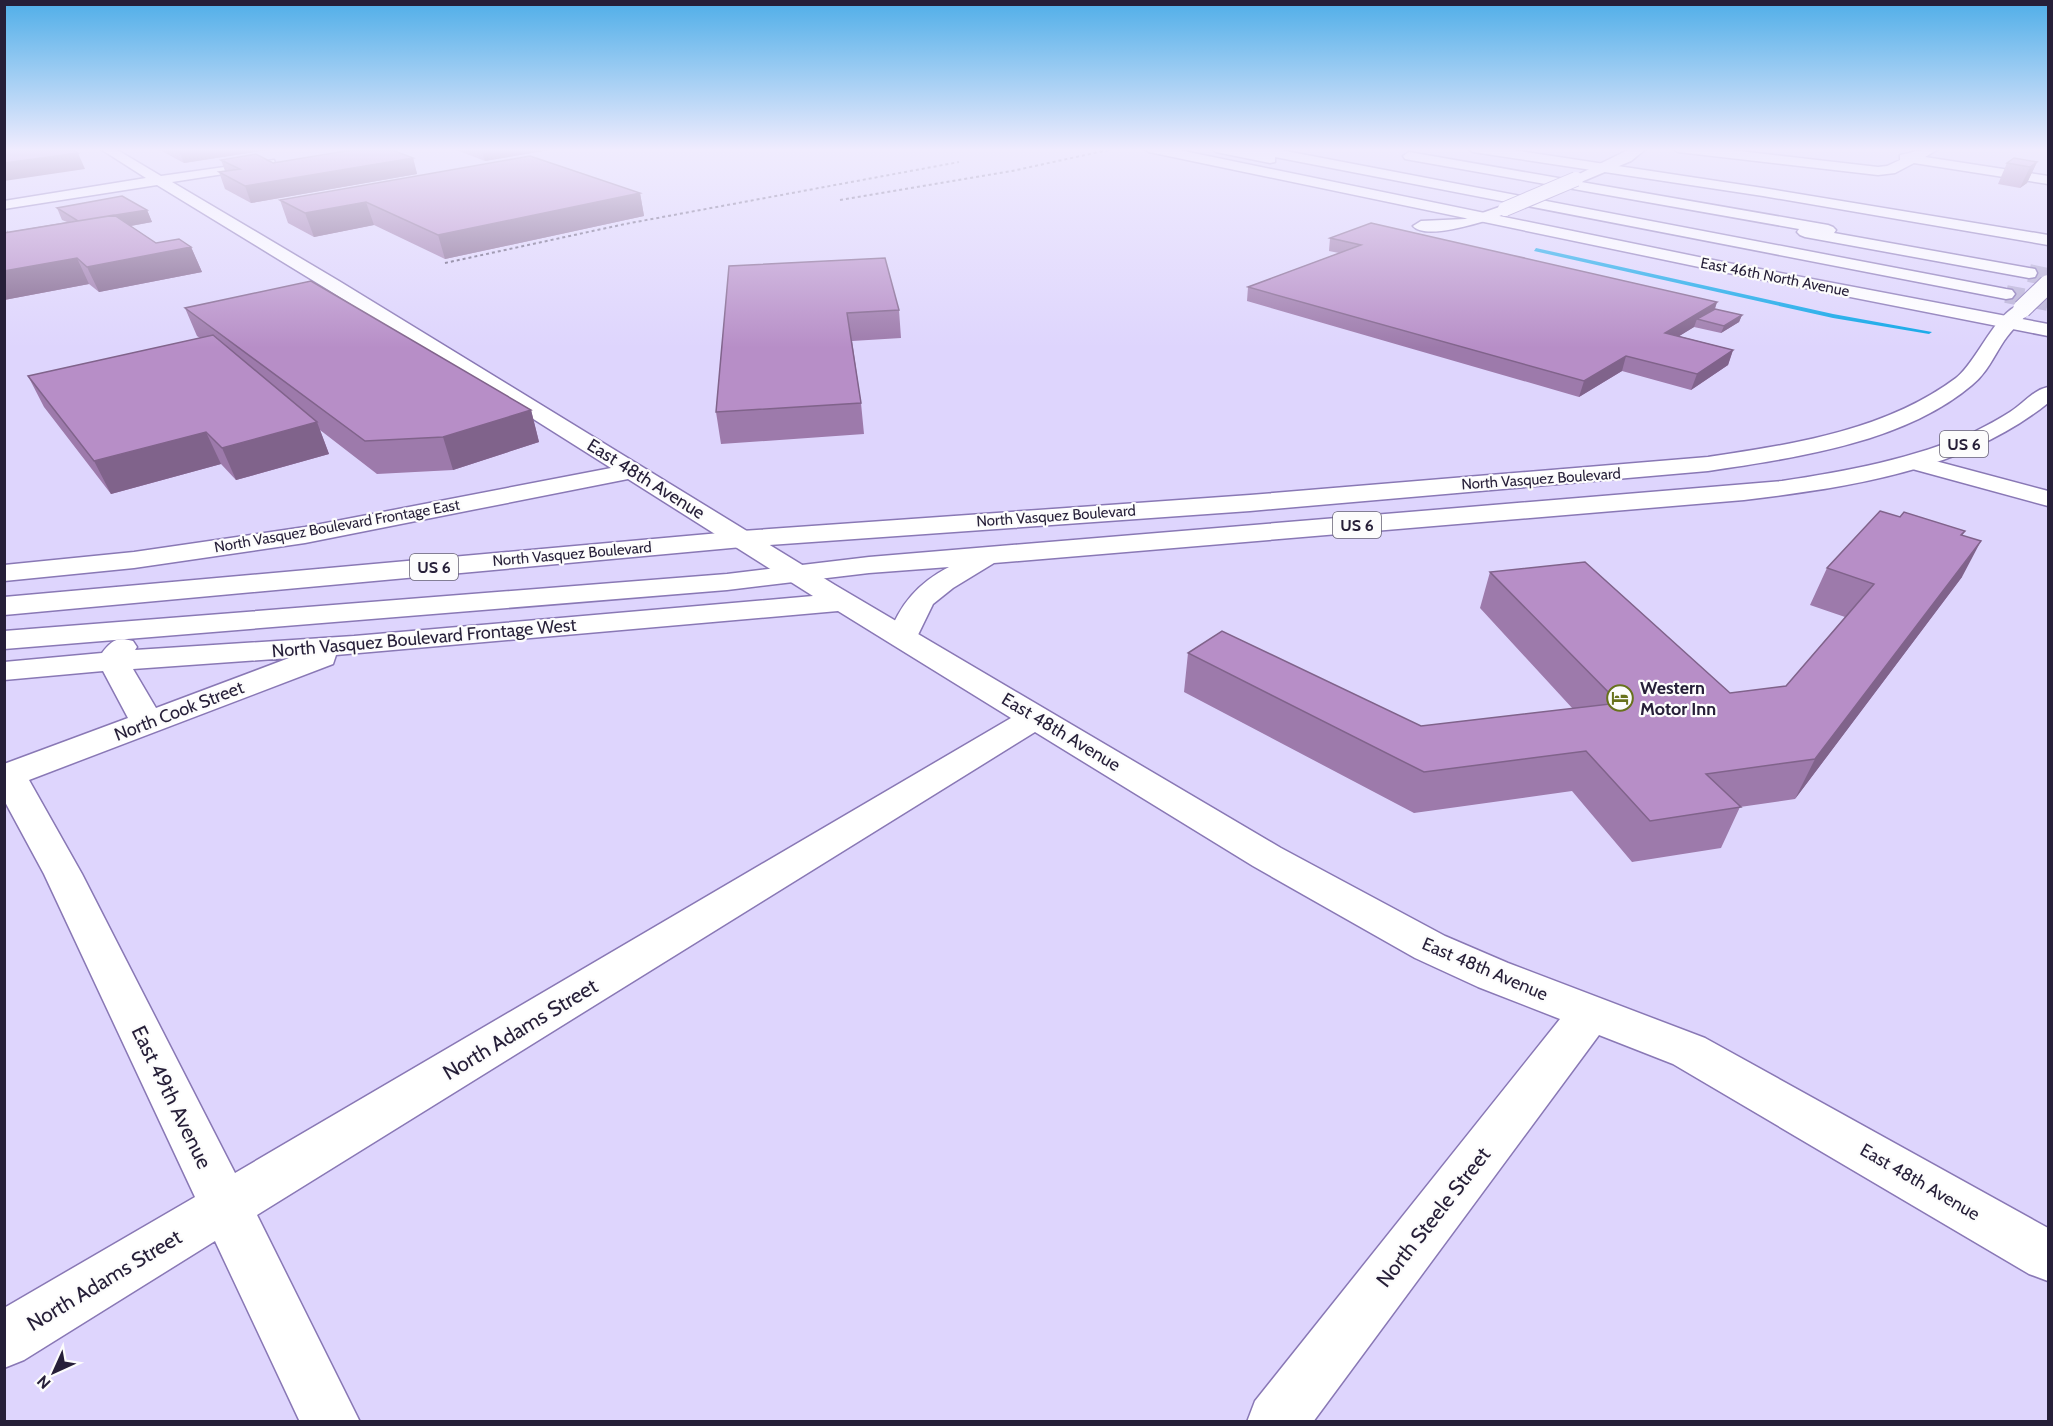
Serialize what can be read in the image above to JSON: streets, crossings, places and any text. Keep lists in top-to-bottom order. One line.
{"streets":{"main road":["East 46th North Avenue","US 6","East 48th Avenue","North Vasquez Boulevard","North Vasquez Boulevard Frontage East","North Vasquez Boulevard Frontage West","North Cook Street","North Adams Street","East 49th Avenue","North Steele Street"]},"crossings":[["East 46th North Avenue","North Vasquez Boulevard"],["East 48th Avenue","North Vasquez Boulevard"],["East 48th Avenue","North Vasquez Boulevard Frontage East"],["East 48th Avenue","North Vasquez Boulevard Frontage West"],["East 48th Avenue","North Adams Street"],["East 48th Avenue","North Steele Street"],["North Vasquez Boulevard Frontage West","North Cook Street"],["North Cook Street","East 49th Avenue"],["North Adams Street","East 49th Avenue"]],"places":{"hotel":["Western Motor Inn"]},"north":"bottom left"}
